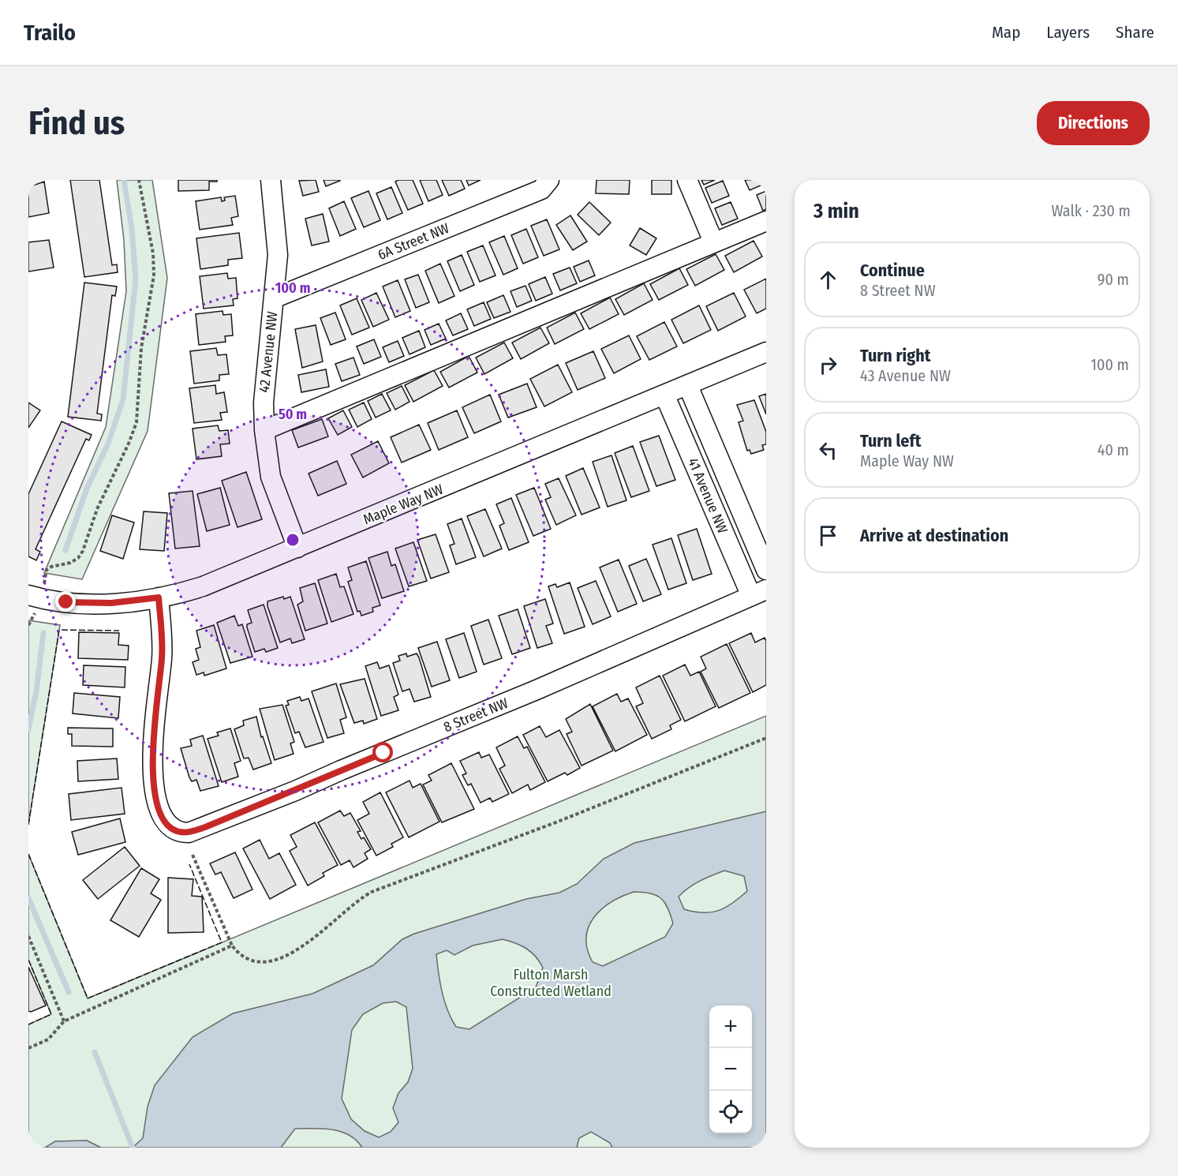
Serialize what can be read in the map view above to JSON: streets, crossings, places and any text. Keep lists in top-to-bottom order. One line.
{"streets":{"street":["6A Street NW","42 Avenue NW","41 Avenue NW","Maple Way NW","8 Street NW"]},"crossings":[["6A Street NW","42 Avenue NW"],["42 Avenue NW","Maple Way NW"],["41 Avenue NW","Maple Way NW"],["41 Avenue NW","8 Street NW"],["Maple Way NW","8 Street NW"]],"parks":["Fulton Marsh Constructed Wetland"],"page":{"header":"Trailo","nav":["Map","Layers","Share"],"buttons":"Directions","title":"Find us","heading":["3 min","Walk · 230 m"],"list":[["Continue","8 Street NW","90 m"],["Turn right","43 Avenue NW","100 m"],["Turn left","Maple Way NW","40 m"],"Arrive at destination"],"map_buttons":["+","−"]},"rings":["100 m","50 m"]}
